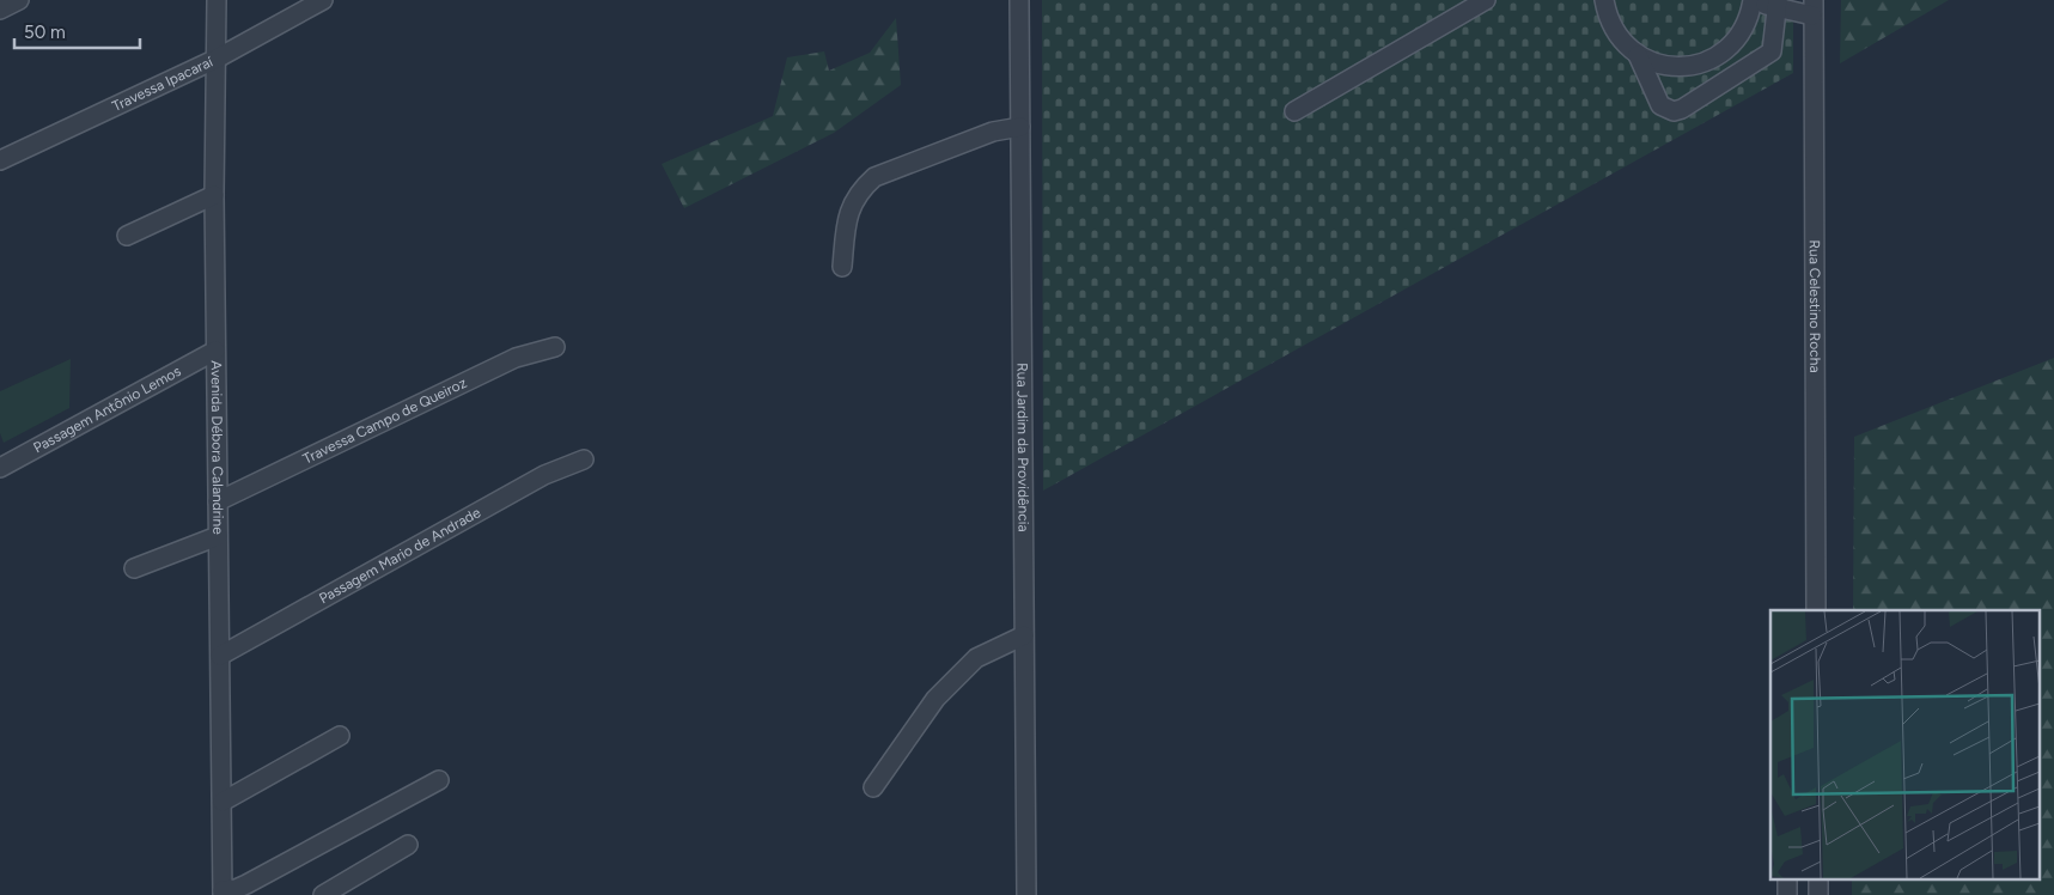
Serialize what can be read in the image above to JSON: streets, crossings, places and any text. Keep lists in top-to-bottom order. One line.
{"streets":{"street":["Travessa Ipacaraí","Rua Celestino Rocha","Passagem Antônio Lemos","Travessa Campo de Queiroz","Avenida Débora Calandrine","Rua Jardim da Providência","Passagem Mario de Andrade"]},"crossings":[["Travessa Ipacaraí","Avenida Débora Calandrine"],["Passagem Antônio Lemos","Avenida Débora Calandrine"],["Travessa Campo de Queiroz","Avenida Débora Calandrine"],["Avenida Débora Calandrine","Passagem Mario de Andrade"]],"scale_bar":"50 m"}
